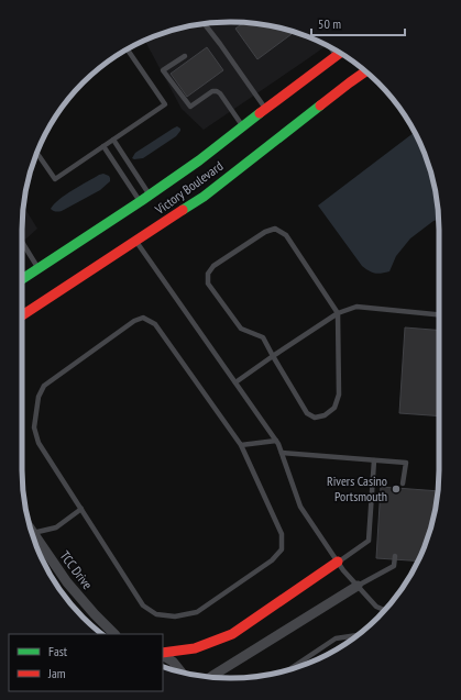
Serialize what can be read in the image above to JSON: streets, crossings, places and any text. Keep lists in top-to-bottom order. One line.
{"streets":{"main road":["Victory Boulevard"],"street":["TCC Drive"]},"places":["Rivers Casino Portsmouth"],"legend":["Fast","Jam"],"scale_bar":"50 m"}
